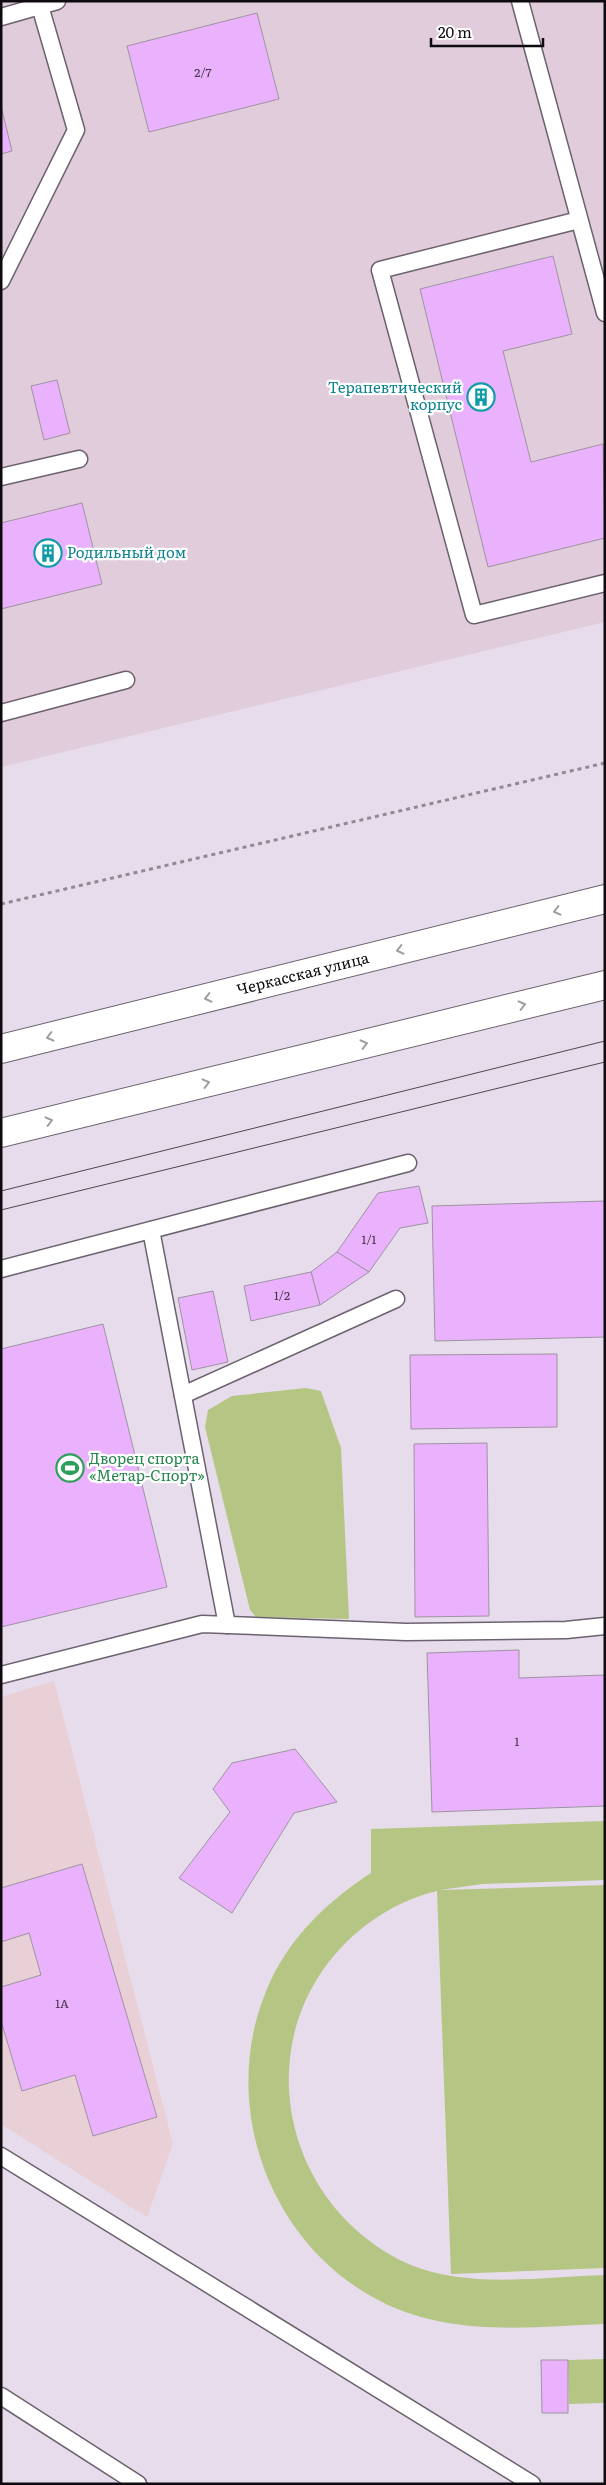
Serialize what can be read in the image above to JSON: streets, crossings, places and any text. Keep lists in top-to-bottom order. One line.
{"streets":{"main road":["Черкасская улица"]},"places":{"building":["Терапевтический корпус","Родильный дом"],"sports":["Дворец спорта «Метар-Спорт»"]},"house_numbers":["2/7","1/1","1/2","1","1А"],"scale_bar":"20 m"}
